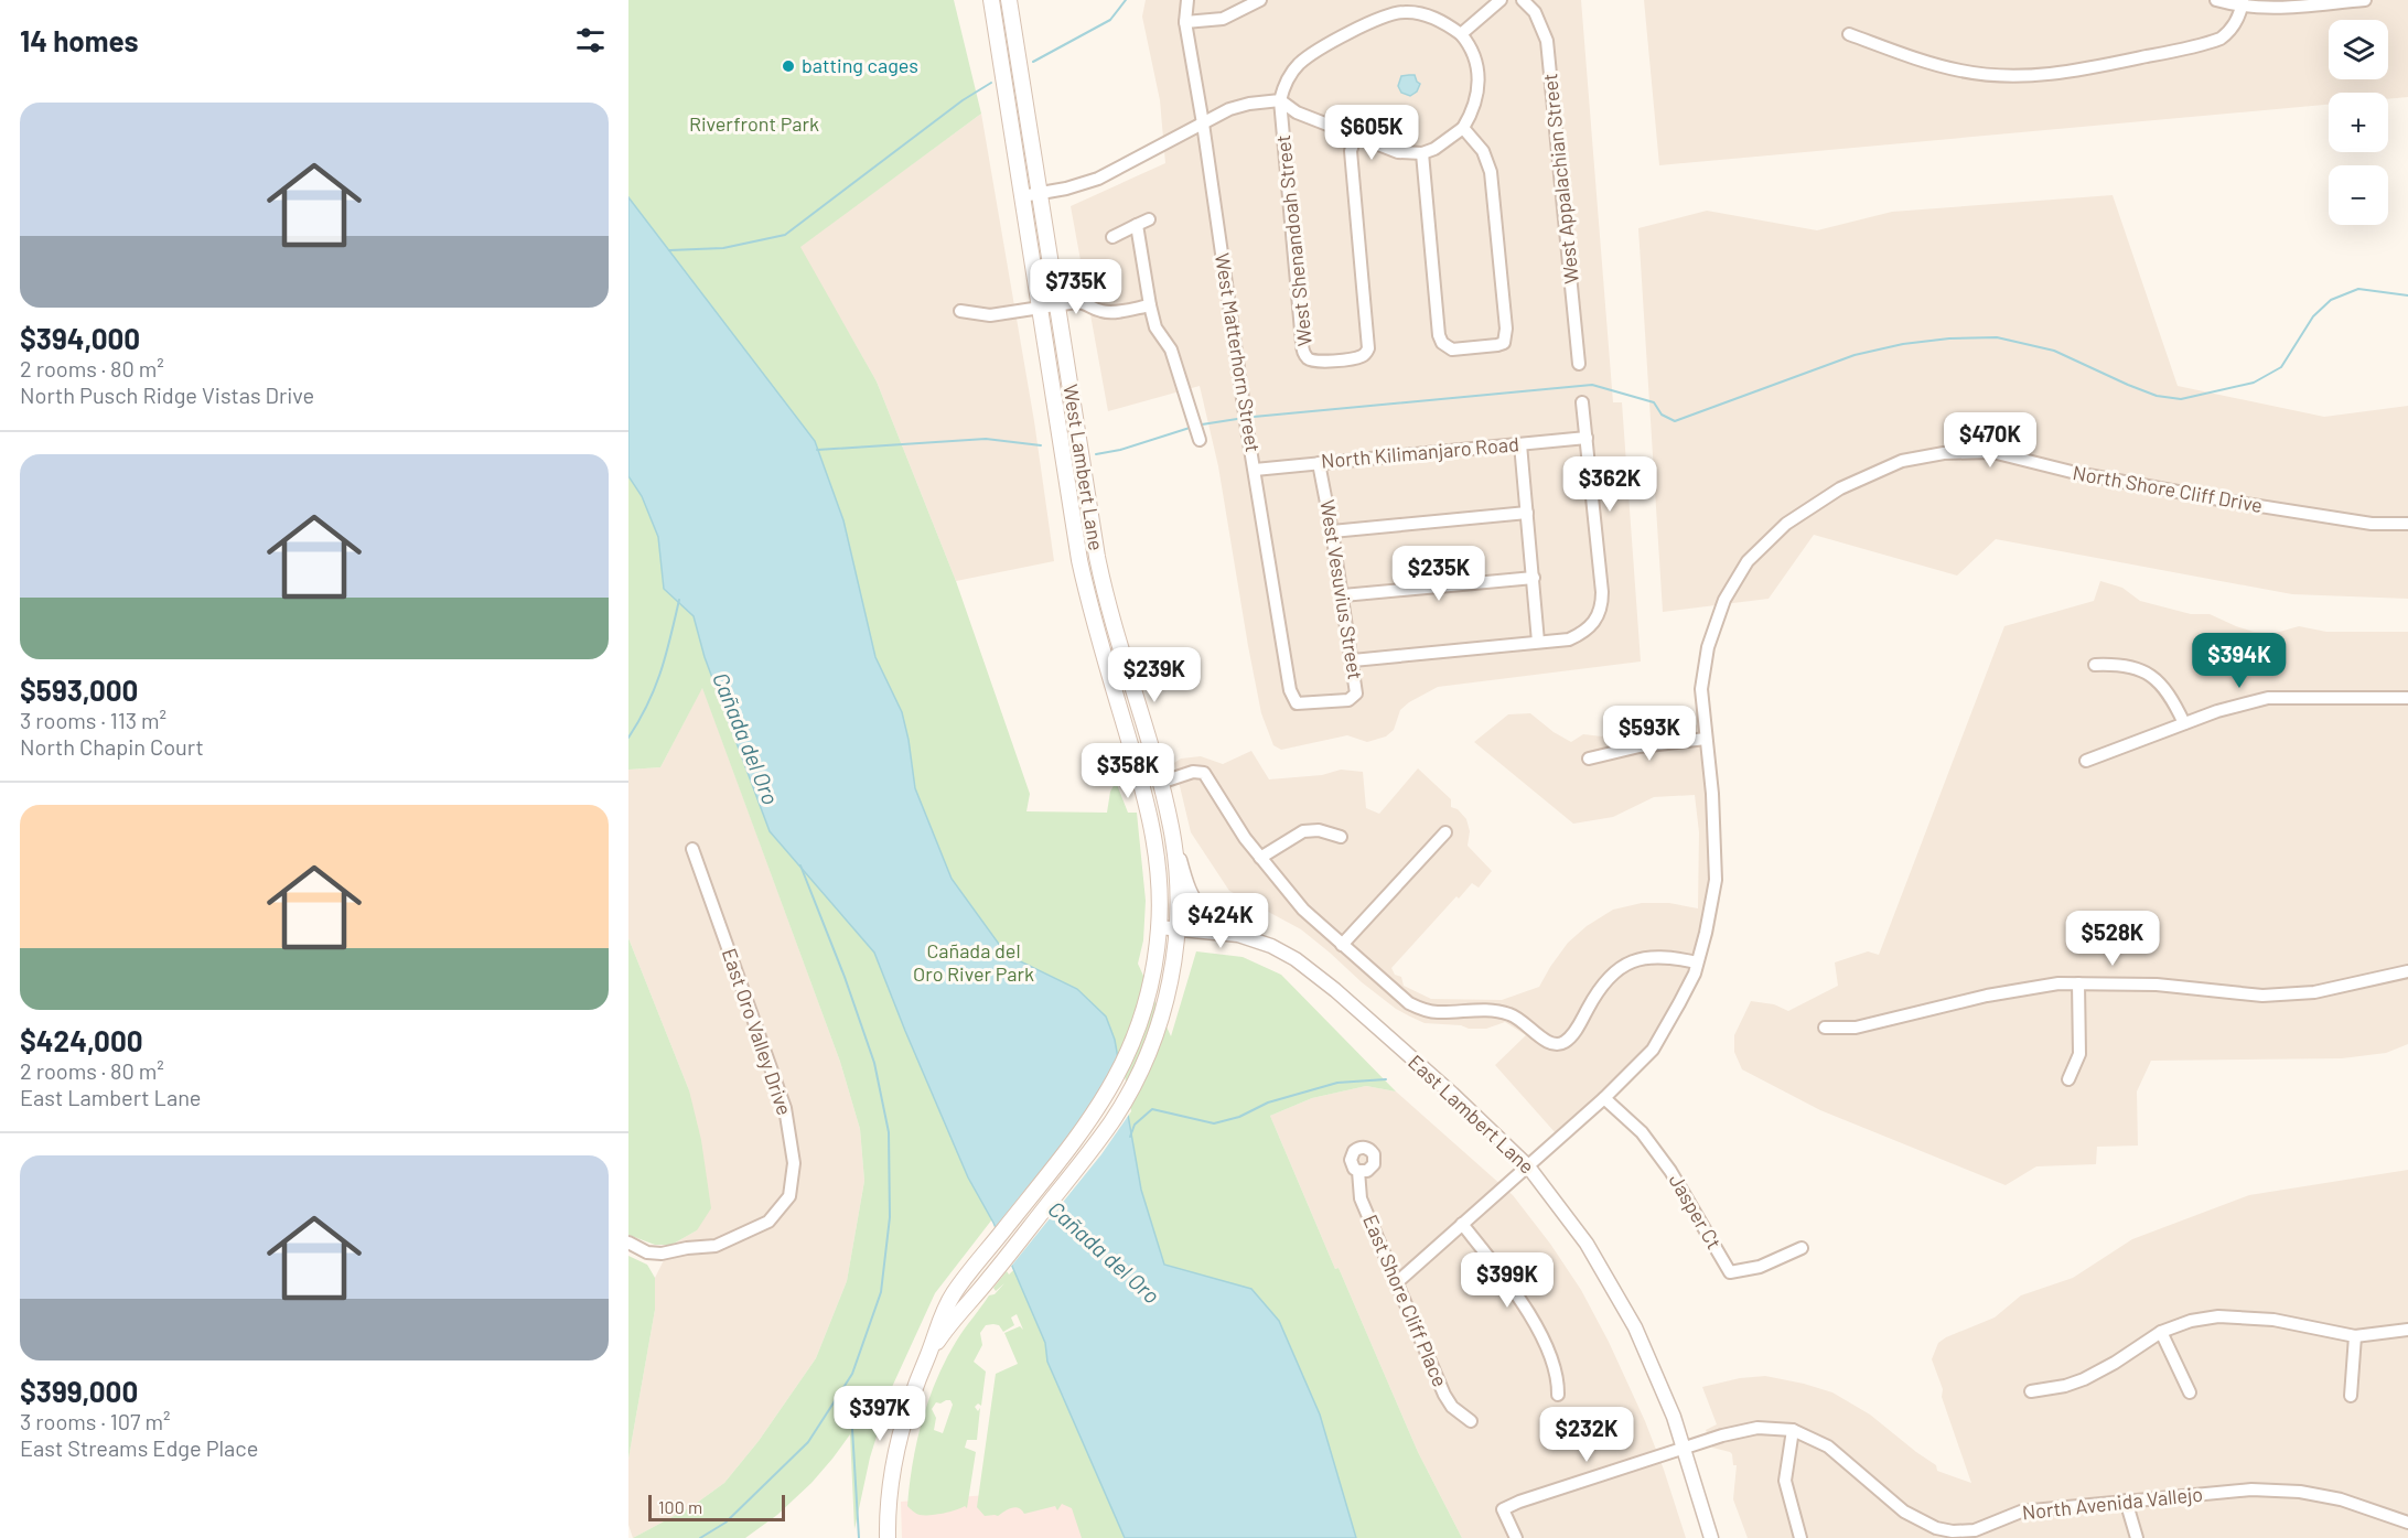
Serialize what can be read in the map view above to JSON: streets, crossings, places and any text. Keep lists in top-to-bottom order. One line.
{"streets":{"main road":["West Lambert Lane"],"street":["West Appalachian Street","West Shenandoah Street","West Matterhorn Street","North Kilimanjaro Road","North Shore Cliff Drive","West Vesuvius Street","East Oro Valley Drive","East Lambert Lane","Jasper Ct","East Shore Cliff Place","North Avenida Vallejo"]},"crossings":[["West Matterhorn Street","North Kilimanjaro Road"],["West Matterhorn Street","West Vesuvius Street"],["North Kilimanjaro Road","West Vesuvius Street"],["West Lambert Lane","East Lambert Lane"],["North Shore Cliff Drive","East Lambert Lane"],["North Shore Cliff Drive","Jasper Ct"],["North Shore Cliff Drive","East Shore Cliff Place"],["East Lambert Lane","North Avenida Vallejo"]],"water":["Cañada del Oro"],"parks":["Riverfront Park","Cañada del Oro River Park"],"places":["batting cages"],"scale_bar":"100 m","page":{"heading":"14 homes","map_buttons":["+","−"],"list":[{"name":"$394,000","note":"2 rooms · 80 m² · North Pusch Ridge Vistas Drive"},{"name":"$593,000","note":"3 rooms · 113 m² · North Chapin Court"},{"name":"$424,000","note":"2 rooms · 80 m² · East Lambert Lane"},{"name":"$399,000","note":"3 rooms · 107 m² · East Streams Edge Place"}],"price":["$605K","$735K","$470K","$362K","$235K","$394K","$239K","$593K","$358K","$424K","$528K","$399K","$397K","$232K"],"scale":"100 m"}}
